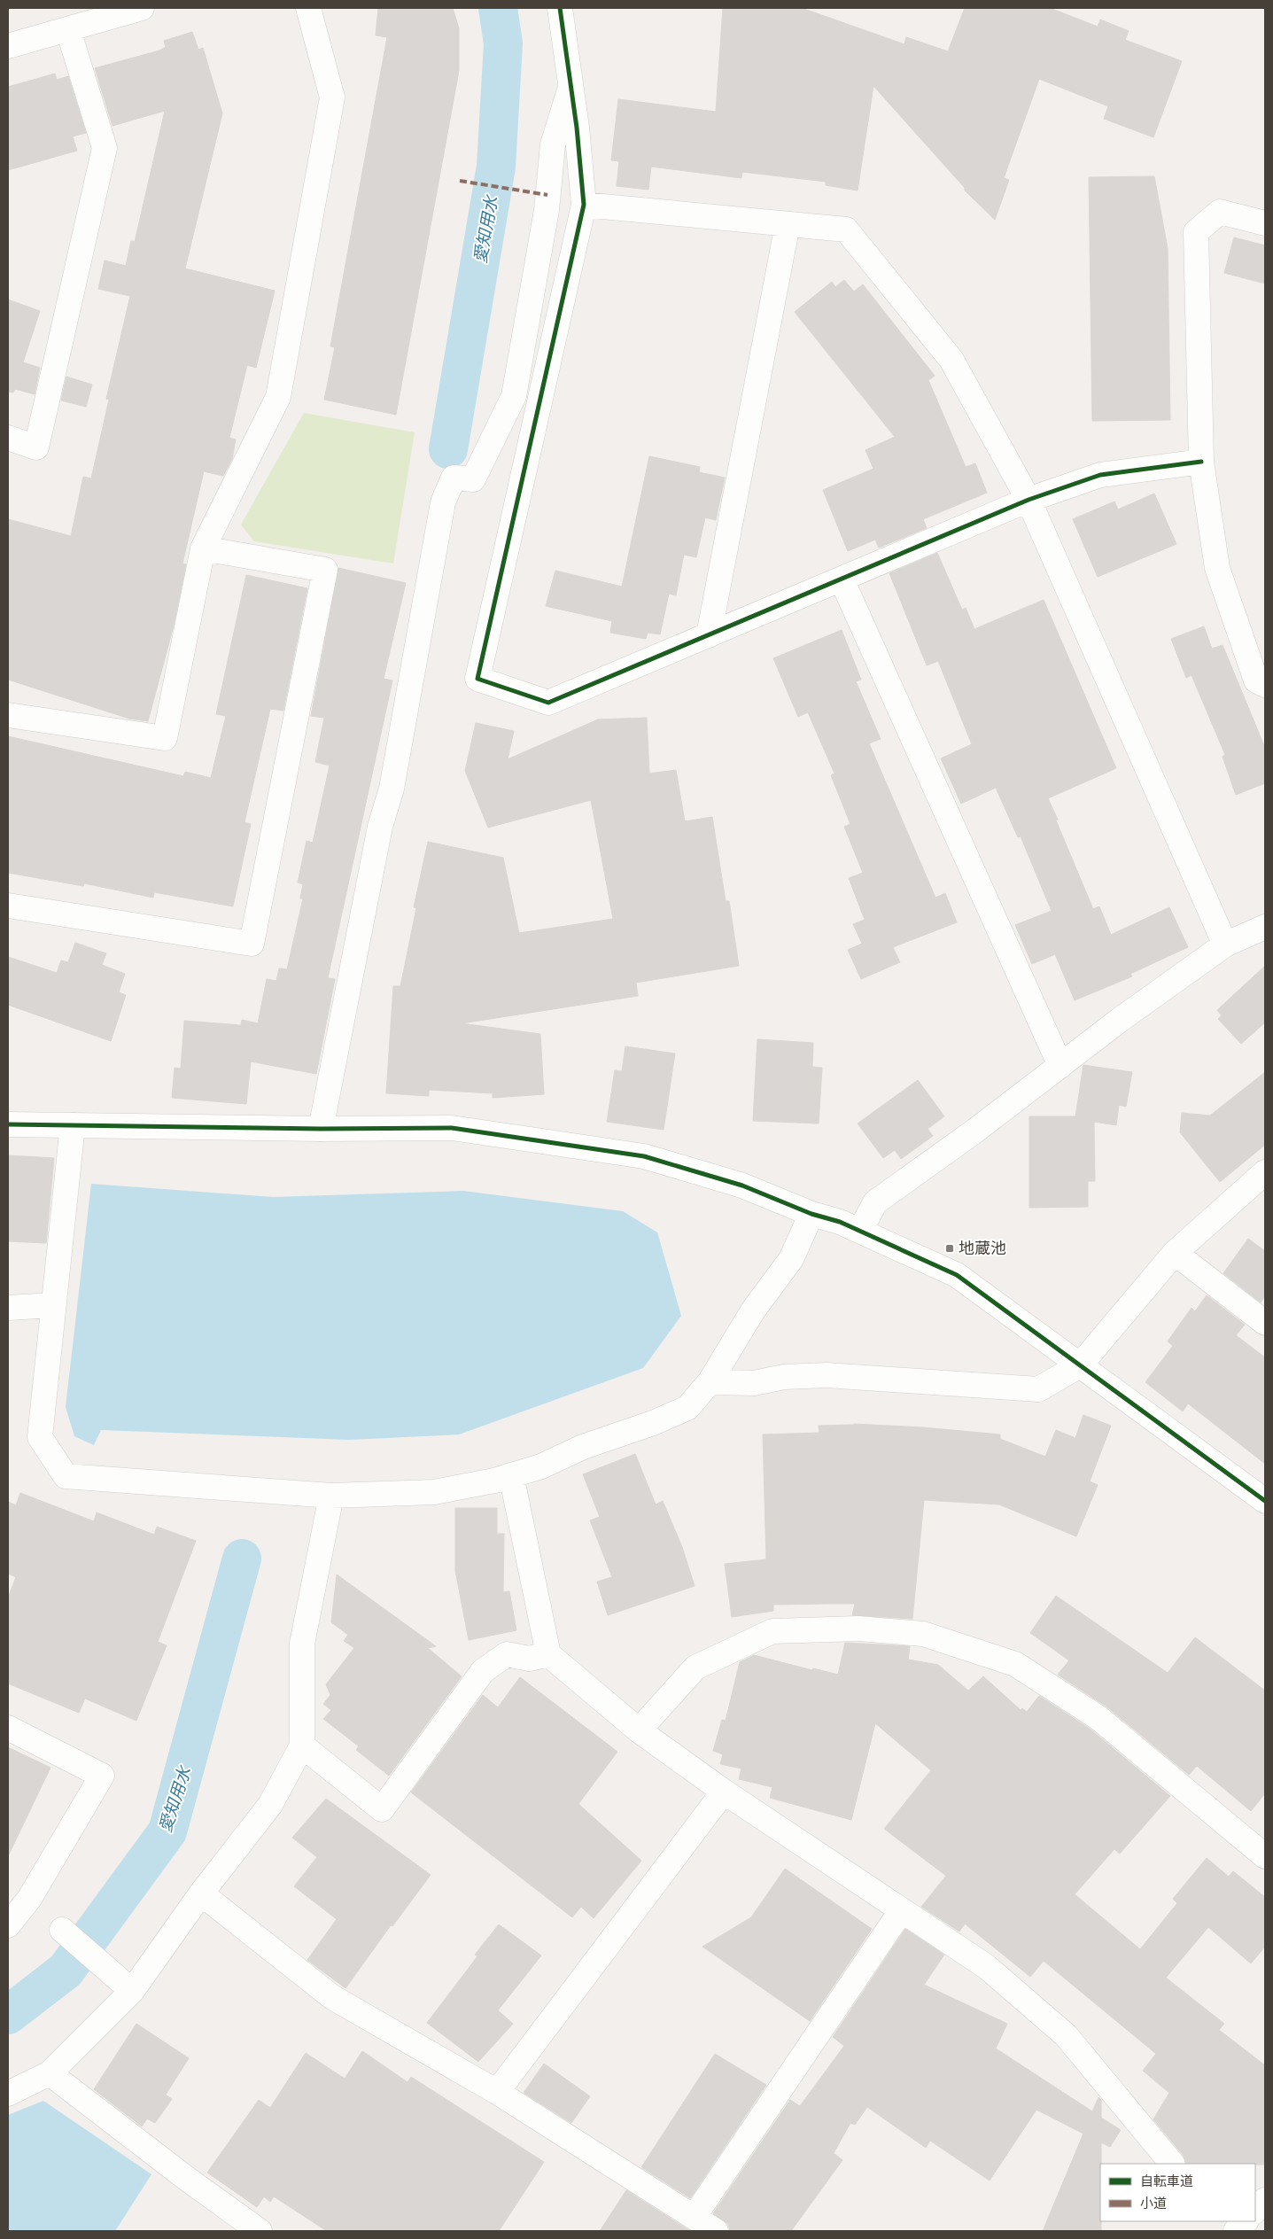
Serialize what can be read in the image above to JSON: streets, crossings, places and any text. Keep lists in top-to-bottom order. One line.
{"water":["愛知用水"],"places":{"transit":["地蔵池"]},"legend":["自転車道","小道"]}
